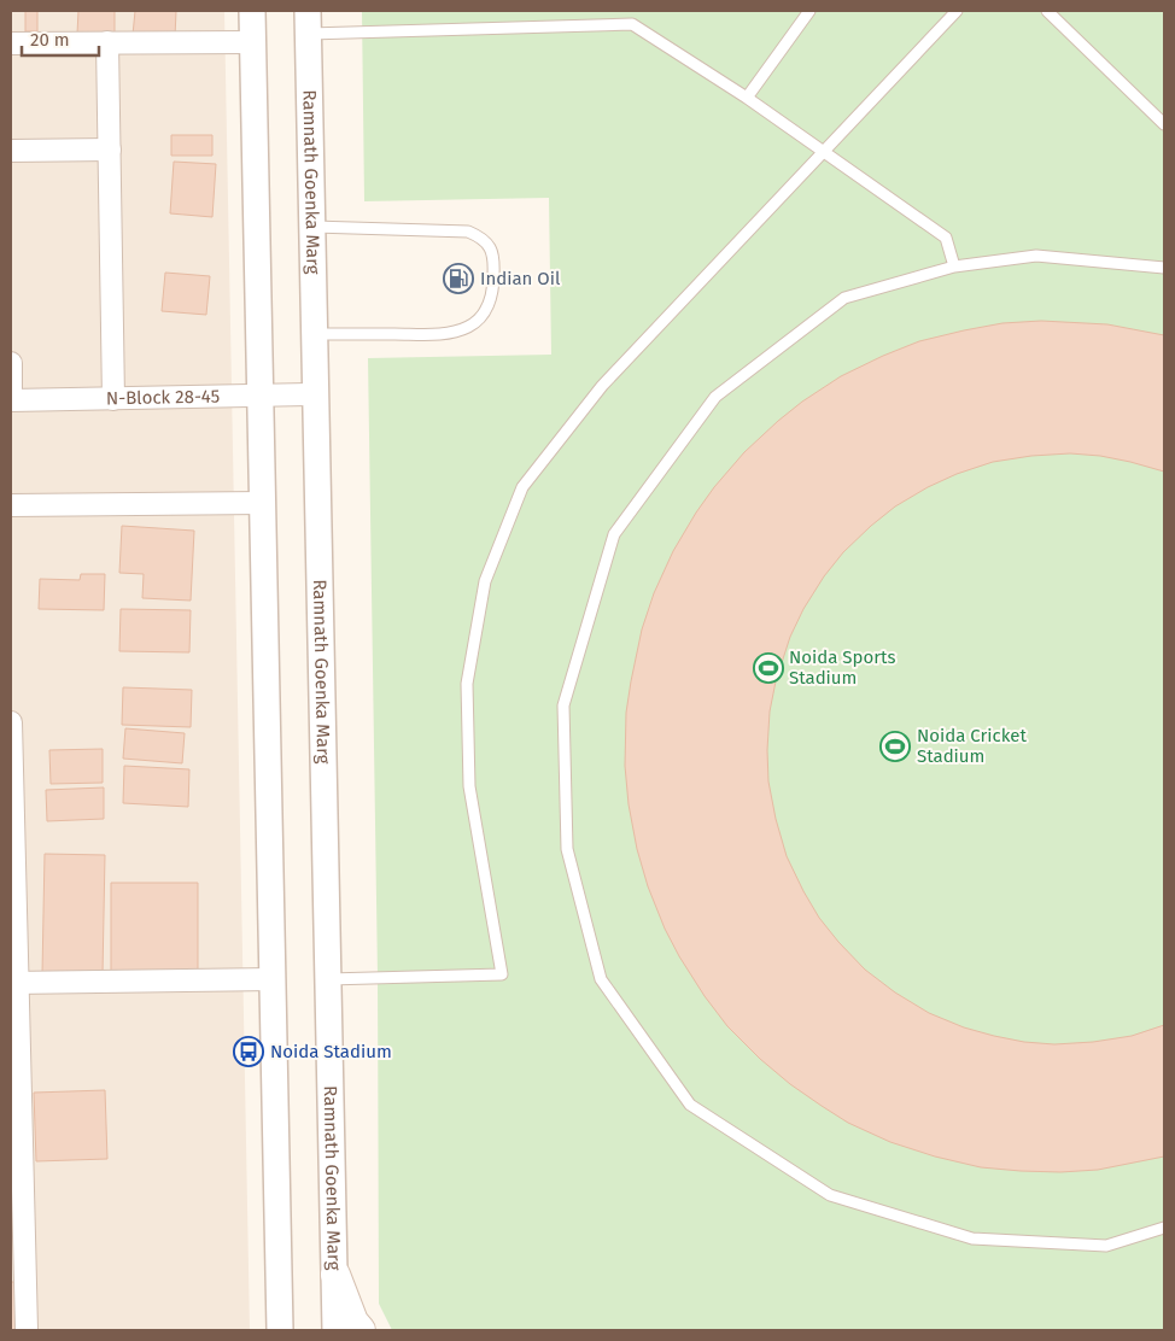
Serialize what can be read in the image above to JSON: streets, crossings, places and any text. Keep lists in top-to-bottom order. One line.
{"streets":{"street":["Ramnath Goenka Marg","N-Block 28-45"]},"crossings":[["Ramnath Goenka Marg","N-Block 28-45"]],"places":{"fuel station":["Indian Oil"],"sports":["Noida Sports Stadium","Noida Cricket Stadium"],"bus stop":["Noida Stadium"]},"scale_bar":"20 m"}
